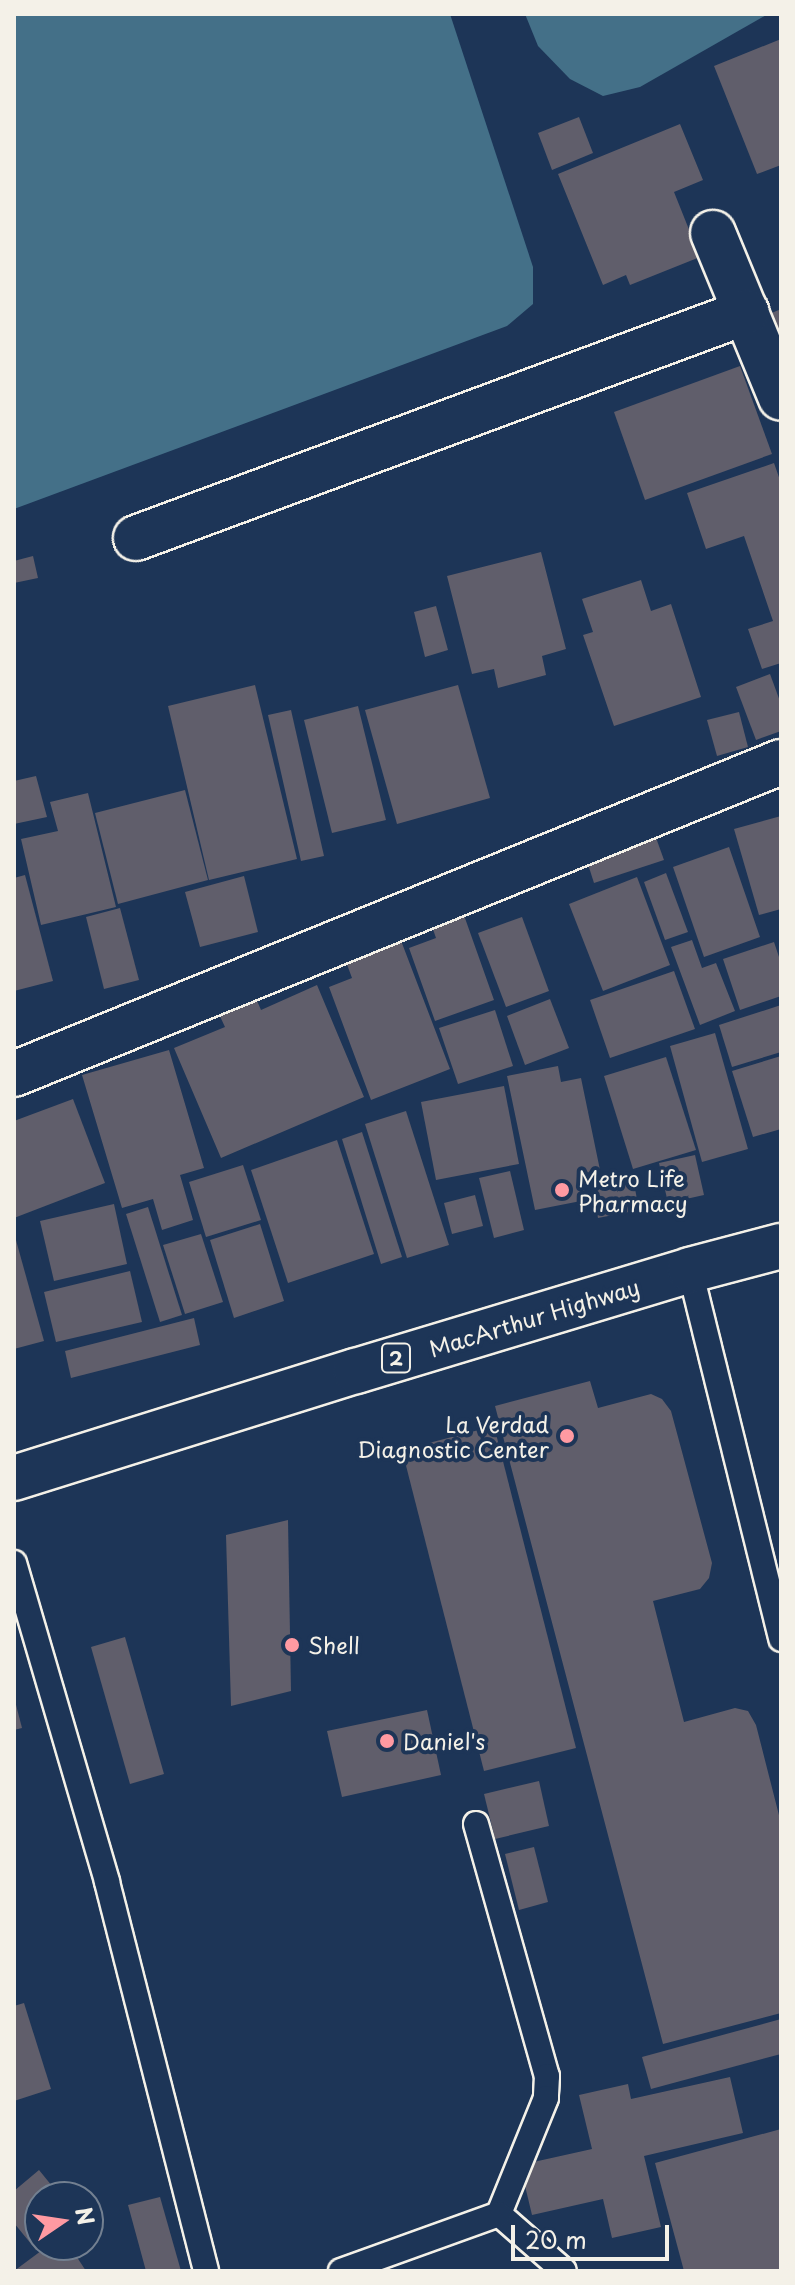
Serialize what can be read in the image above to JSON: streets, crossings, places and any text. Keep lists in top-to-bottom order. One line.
{"streets":{"main road":["MacArthur Highway","2"]},"places":["Metro Life Pharmacy","La Verdad Diagnostic Center","Shell","Daniel's"],"scale_bar":"20 m","north":"right"}
